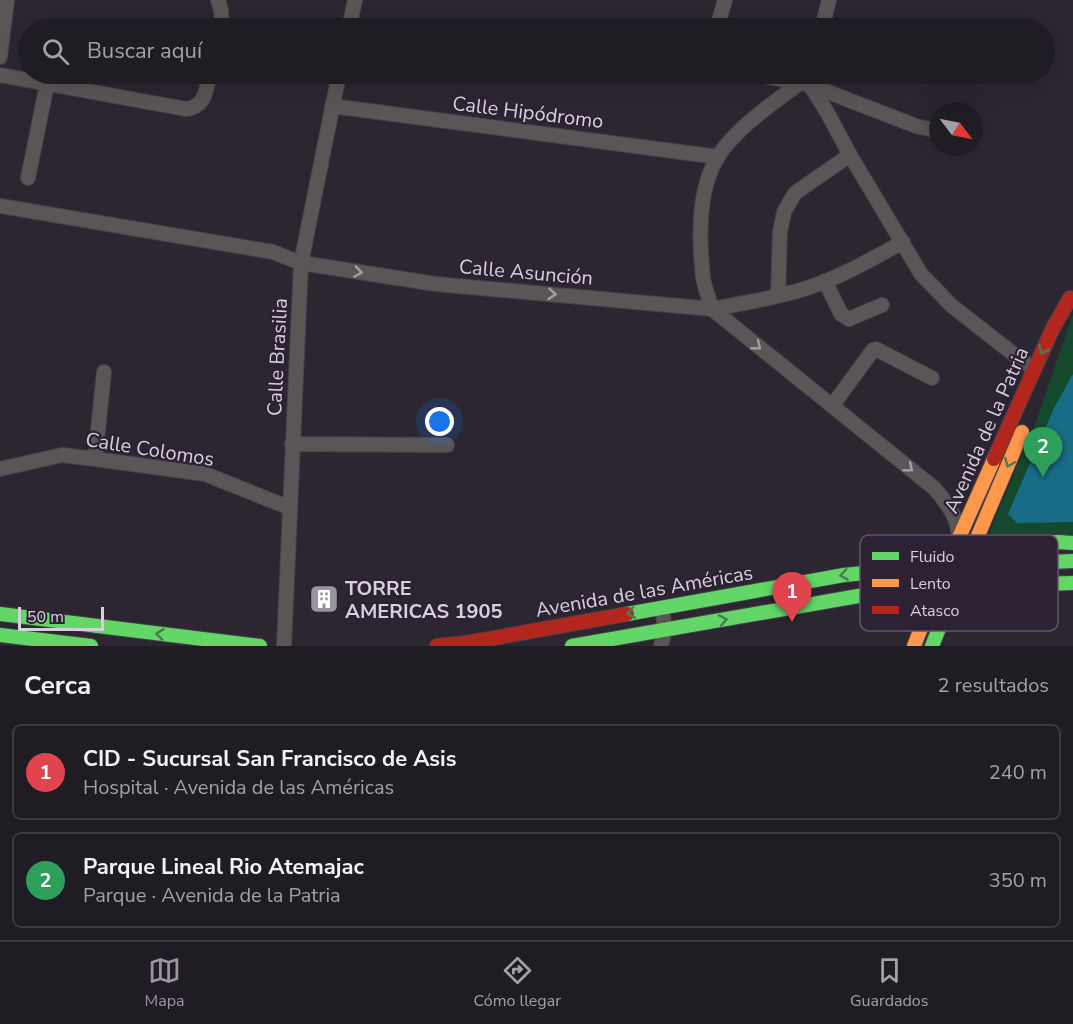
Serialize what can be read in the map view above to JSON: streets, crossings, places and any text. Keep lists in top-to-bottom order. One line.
{"streets":{"main road":["Avenida de la Patria","Avenida de las Américas"],"street":["Calle Hipódromo","Calle Asunción","Calle Brasilia","Calle Colomos"]},"crossings":[["Calle Hipódromo","Calle Brasilia"],["Calle Asunción","Calle Brasilia"],["Calle Brasilia","Calle Colomos"]],"one_way":["Calle Asunción"],"places":{"building":["TORRE AMERICAS 1905"]},"legend":["Fluido","Lento","Atasco"],"scale_bar":"50 m","north":"bottom right","page":{"search":"Buscar aquí","pins":["2","1"],"scale":"50 m","heading":["Cerca","2 resultados"],"list":[{"mark":"1","name":"CID - Sucursal San Francisco de Asis","note":"Hospital · Avenida de las Américas","value":"240 m"},{"mark":"2","name":"Parque Lineal Rio Atemajac","note":"Parque · Avenida de la Patria","value":"350 m"}],"nav":["Mapa","Cómo llegar","Guardados"]}}
